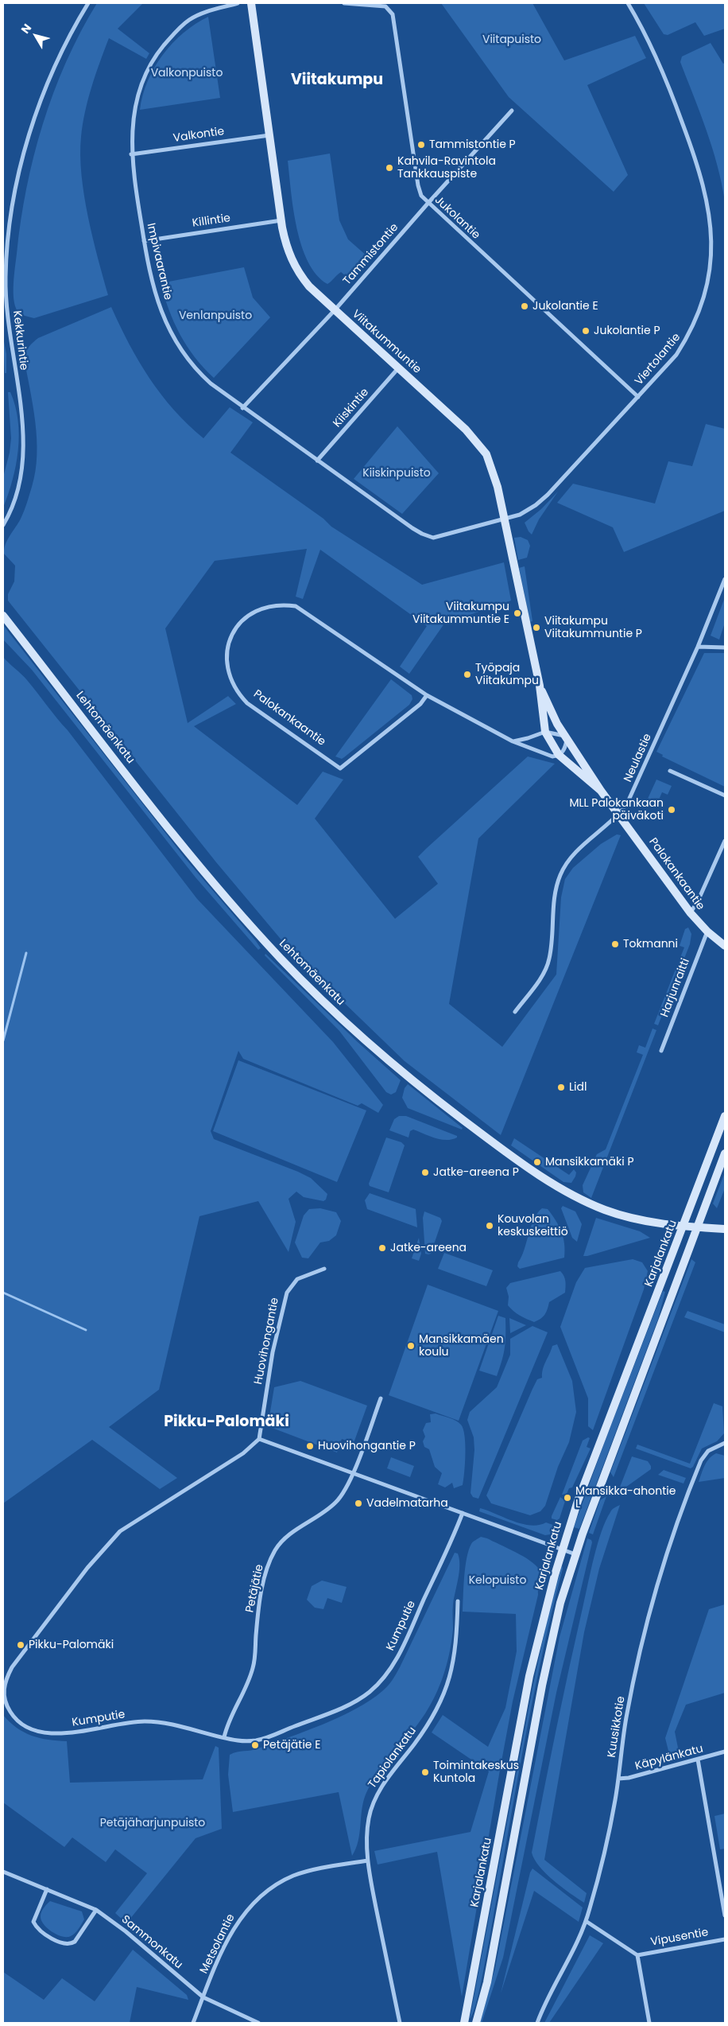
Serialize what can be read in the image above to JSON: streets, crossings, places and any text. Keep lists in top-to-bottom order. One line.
{"streets":{"street":["Valkontie","Jukolantie","Killintie","Tammistontie","Impivaarantie","Kekkurintie","Viitakummuntie","Viertolantie","Kiiskintie","Palokankaantie","Lehtomäenkatu","Neulastie","Harjunraitti","Karjalankatu","Huovihongantie","Petäjätie","Kumputie","Kuusikkotie","Tapiolankatu","Käpylänkatu","Vipusentie","Sammonkatu","Metsolantie"]},"crossings":[["Valkontie","Impivaarantie"],["Valkontie","Viitakummuntie"],["Jukolantie","Tammistontie"],["Jukolantie","Viertolantie"],["Killintie","Impivaarantie"],["Killintie","Viitakummuntie"],["Tammistontie","Impivaarantie"],["Tammistontie","Viitakummuntie"],["Impivaarantie","Viitakummuntie"],["Impivaarantie","Viertolantie"],["Impivaarantie","Kiiskintie"],["Viitakummuntie","Viertolantie"],["Viitakummuntie","Kiiskintie"],["Viitakummuntie","Palokankaantie"],["Palokankaantie","Neulastie"],["Palokankaantie","Harjunraitti"],["Lehtomäenkatu","Karjalankatu"],["Huovihongantie","Kumputie"],["Petäjätie","Kumputie"],["Kuusikkotie","Käpylänkatu"],["Tapiolankatu","Metsolantie"],["Sammonkatu","Metsolantie"]],"districts":["Viitakumpu","Pikku-Palomäki"],"parks":["Viitapuisto","Valkonpuisto","Venlanpuisto","Kiiskinpuisto","Kelopuisto","Petäjäharjunpuisto"],"places":["Tammistontie P","Kahvila-Ravintola Tankkauspiste","Jukolantie E","Jukolantie P","Viitakumpu Viitakummuntie E","Viitakumpu Viitakummuntie P","Työpaja Viitakumpu","MLL Palokankaan päiväkoti","Tokmanni","Lidl","Mansikkamäki P","Jatke-areena P","Kouvolan keskuskeittiö","Jatke-areena","Mansikkamäen koulu","Huovihongantie P","Mansikka-ahontie L","Vadelmatarha","Pikku-Palomäki","Petäjätie E","Toimintakeskus Kuntola"],"north":"top left"}
